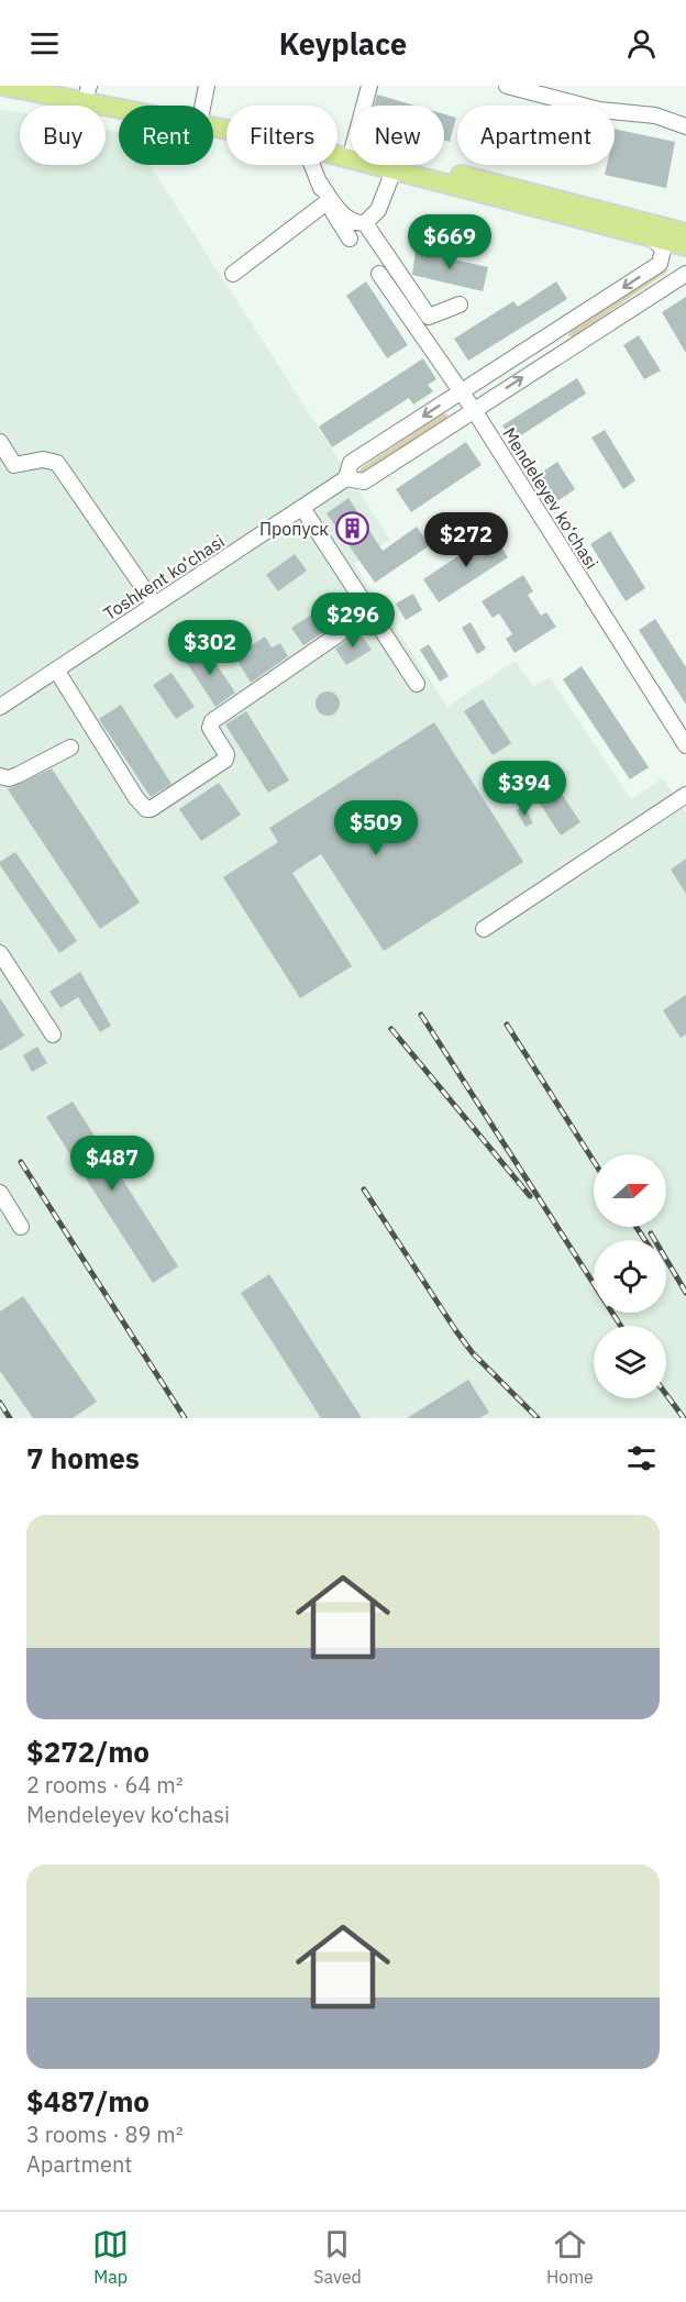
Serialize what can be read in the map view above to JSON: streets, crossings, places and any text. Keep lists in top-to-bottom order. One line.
{"streets":{"street":["Mendeleyev ko‘chasi","Toshkent ko‘chasi"]},"crossings":[["Mendeleyev ko‘chasi","Toshkent ko‘chasi"]],"places":{"building":["Пропуск"]},"north":"right","page":{"header":"Keyplace","chip":["Buy","Rent","Filters","New","Apartment"],"price":["$669","$272","$296","$302","$394","$509","$487"],"heading":"7 homes","list":[{"name":"$272/mo","note":"2 rooms · 64 m² · Mendeleyev ko‘chasi"},{"name":"$487/mo","note":"3 rooms · 89 m² · Apartment"}],"tabs":["Map","Saved","Home"]}}
